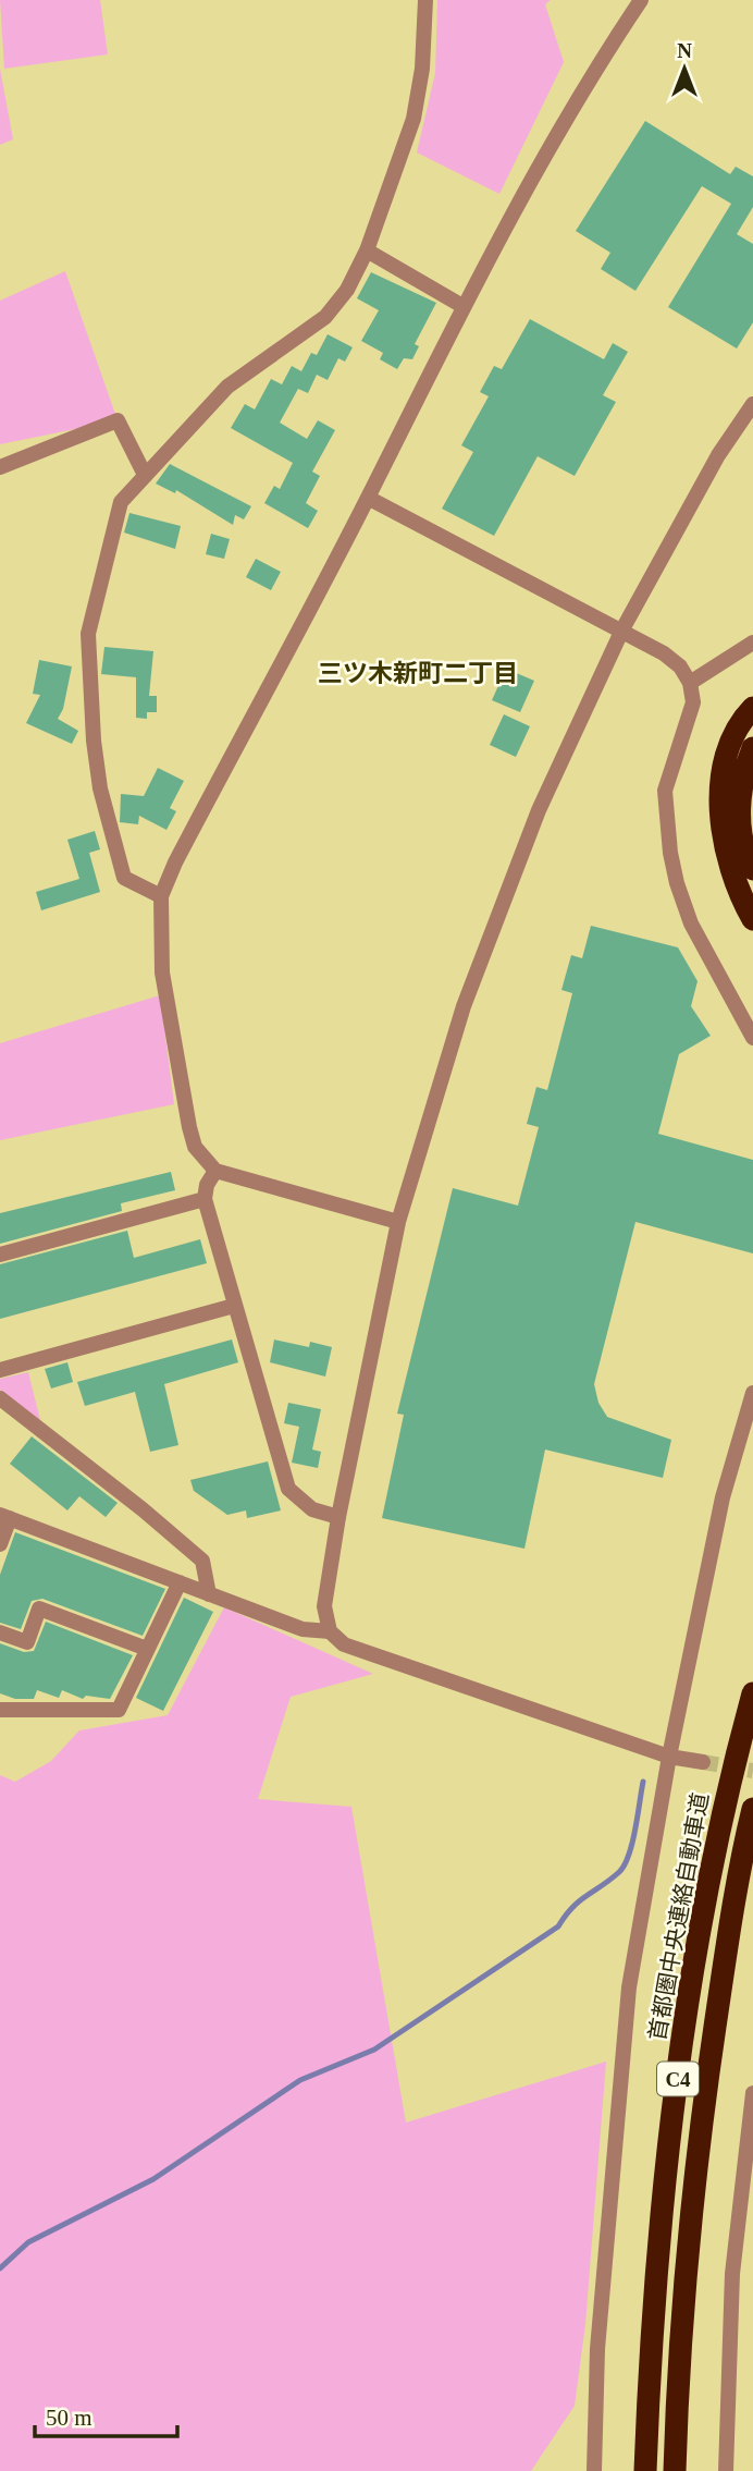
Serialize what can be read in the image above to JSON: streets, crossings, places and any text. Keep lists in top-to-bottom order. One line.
{"streets":{"highway":["首都圏中央連絡自動車道","C4"]},"districts":["三ツ木新町二丁目"],"scale_bar":"50 m","north":"top"}
